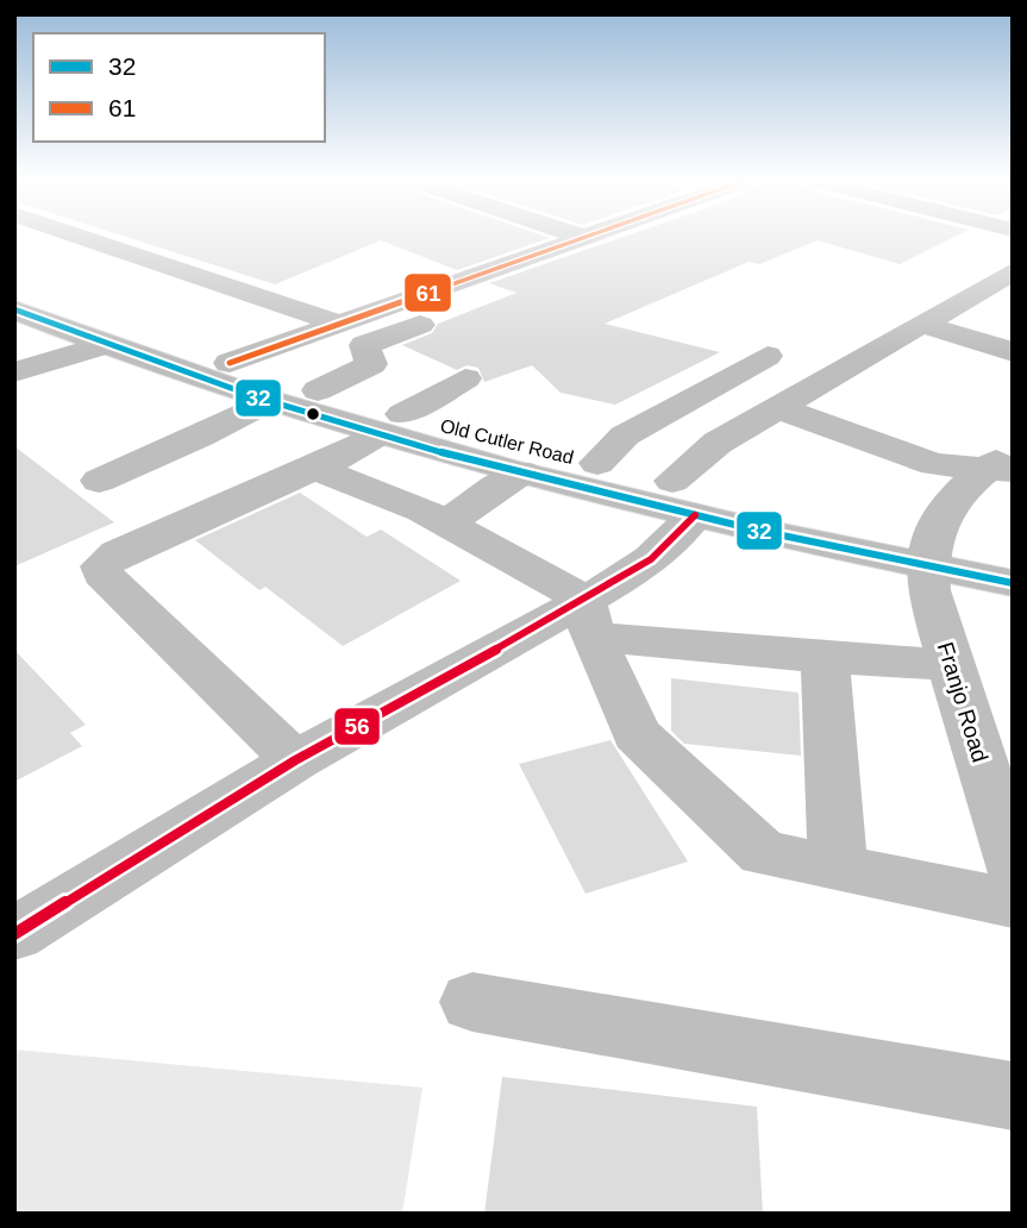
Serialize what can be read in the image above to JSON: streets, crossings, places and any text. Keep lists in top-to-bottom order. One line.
{"streets":{"main road":["Old Cutler Road"],"street":["Franjo Road"]},"crossings":[["Old Cutler Road","Franjo Road"]],"lines":["transit line 61","transit line 32","transit line 56"],"legend":["32","61"]}
